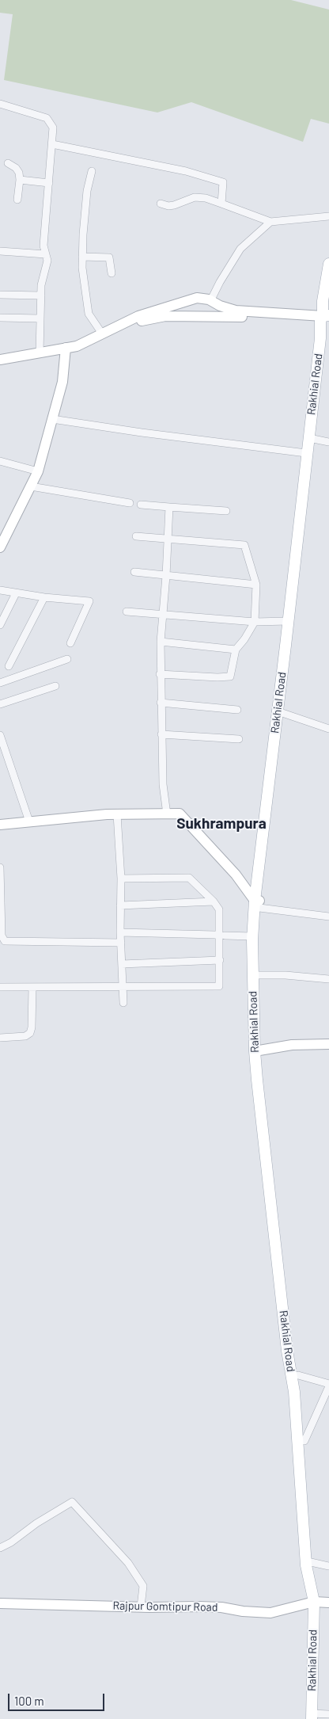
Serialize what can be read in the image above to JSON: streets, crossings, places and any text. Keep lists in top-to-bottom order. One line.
{"streets":{"main road":["Rakhial Road","Rajpur Gomtipur Road"]},"crossings":[["Rakhial Road","Rajpur Gomtipur Road"]],"districts":["Sukhrampura"],"scale_bar":"100 m"}
